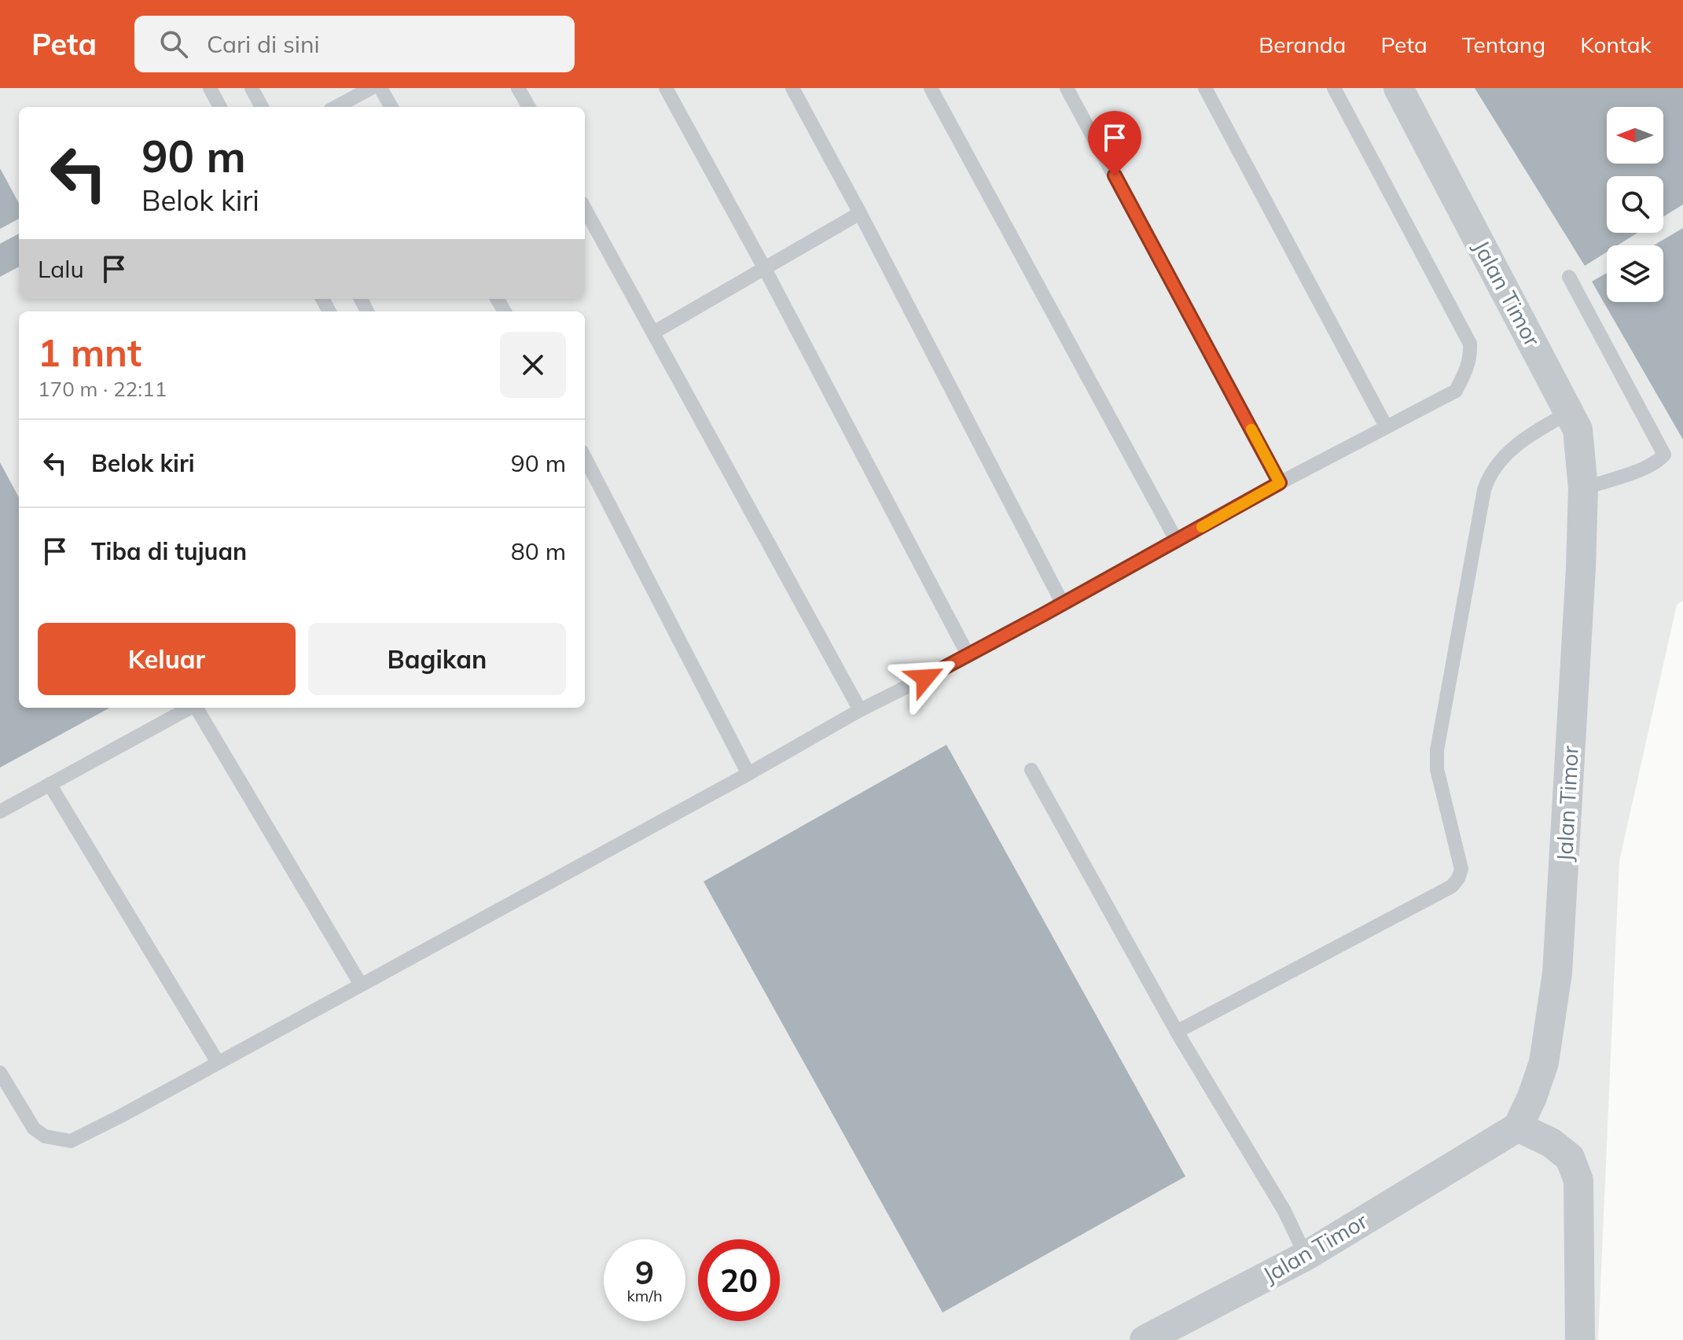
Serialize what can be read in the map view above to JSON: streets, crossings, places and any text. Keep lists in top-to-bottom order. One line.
{"streets":{"street":["Jalan Timor"]},"north":"left","page":{"header":"Peta","search":"Cari di sini","nav":["Beranda","Peta","Tentang","Kontak"],"turn":["90 m","Belok kiri"],"then":"Lalu","heading":["1 mnt","170 m · 22:11"],"list":[{"name":"Belok kiri","value":"90 m"},{"name":"Tiba di tujuan","value":"80 m"}],"buttons":["Keluar","Bagikan"],"speed":"9 km/h","limit":"20"}}
